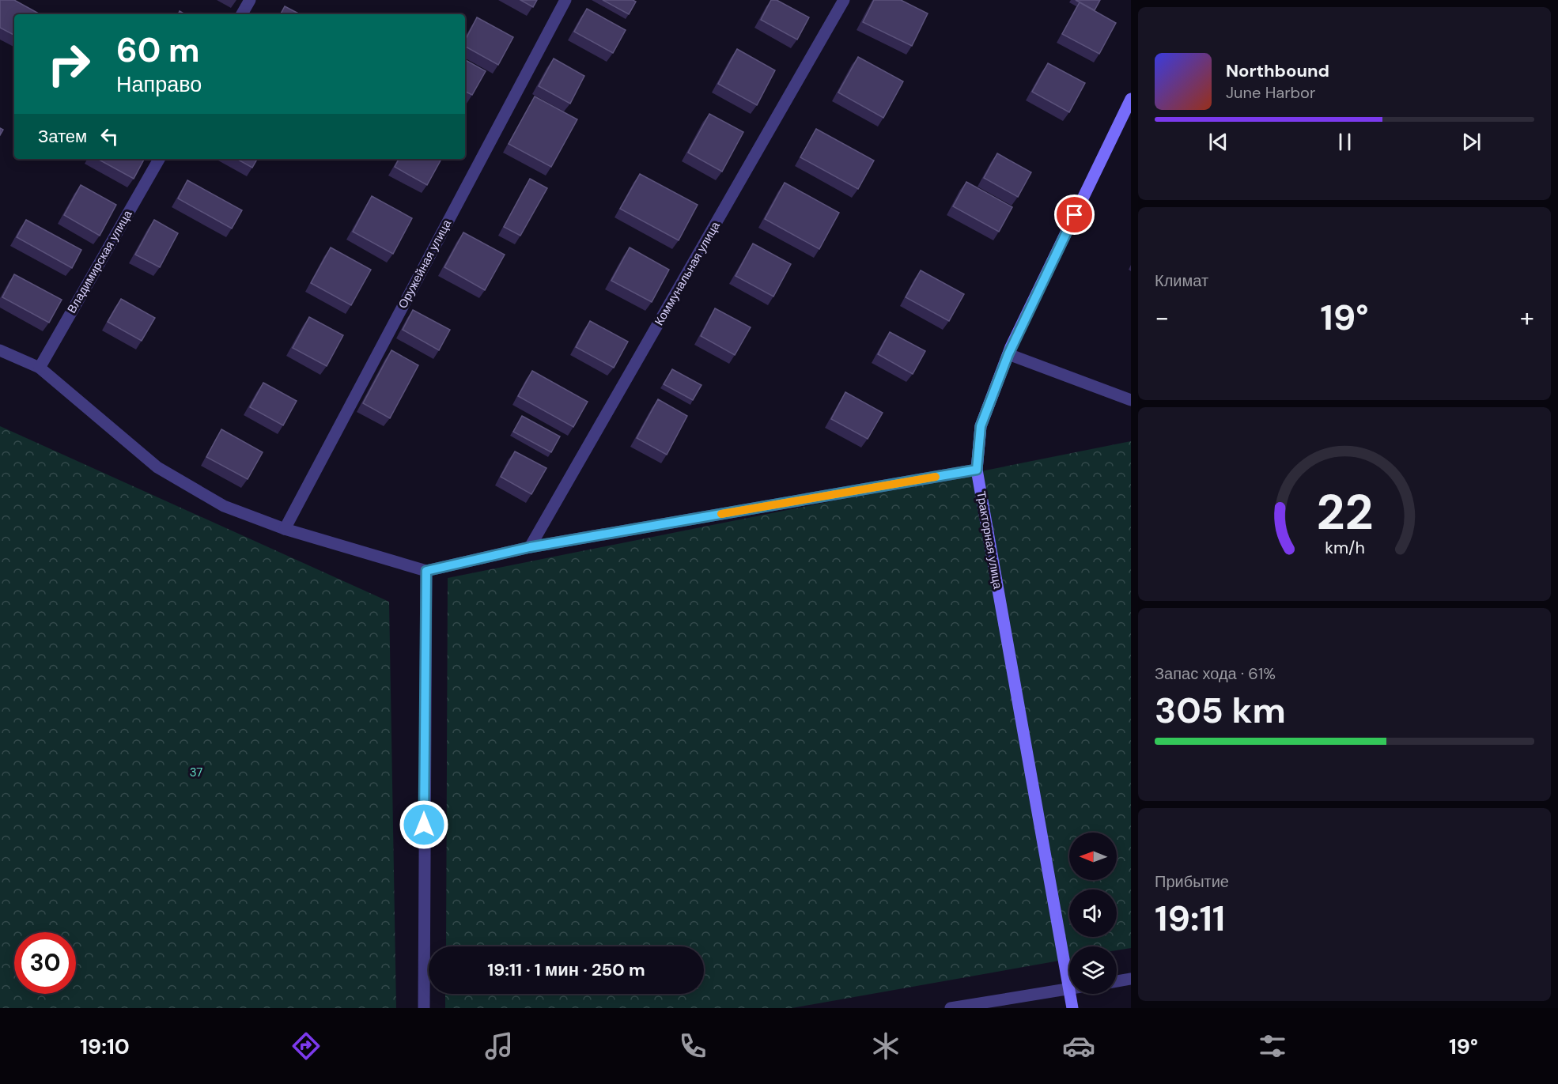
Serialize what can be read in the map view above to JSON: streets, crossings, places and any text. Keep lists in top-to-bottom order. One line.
{"streets":{"street":["Владимирская улица","Оружейная улица","Коммунальная улица","Тракторная улица"]},"parks":["37"],"north":"left","page":{"turn":["60 m","Направо"],"song":["Northbound","June Harbor"],"then":"Затем","tile":["Климат",["Запас хода · 61%","305 km"],["Прибытие","19:11"]],"heat":["−","19°","+"],"limit":"30","trip":"19:11 · 1 мин · 250 m","tabs":["19:10","19°"],"gauge":["22","km/h"]}}
